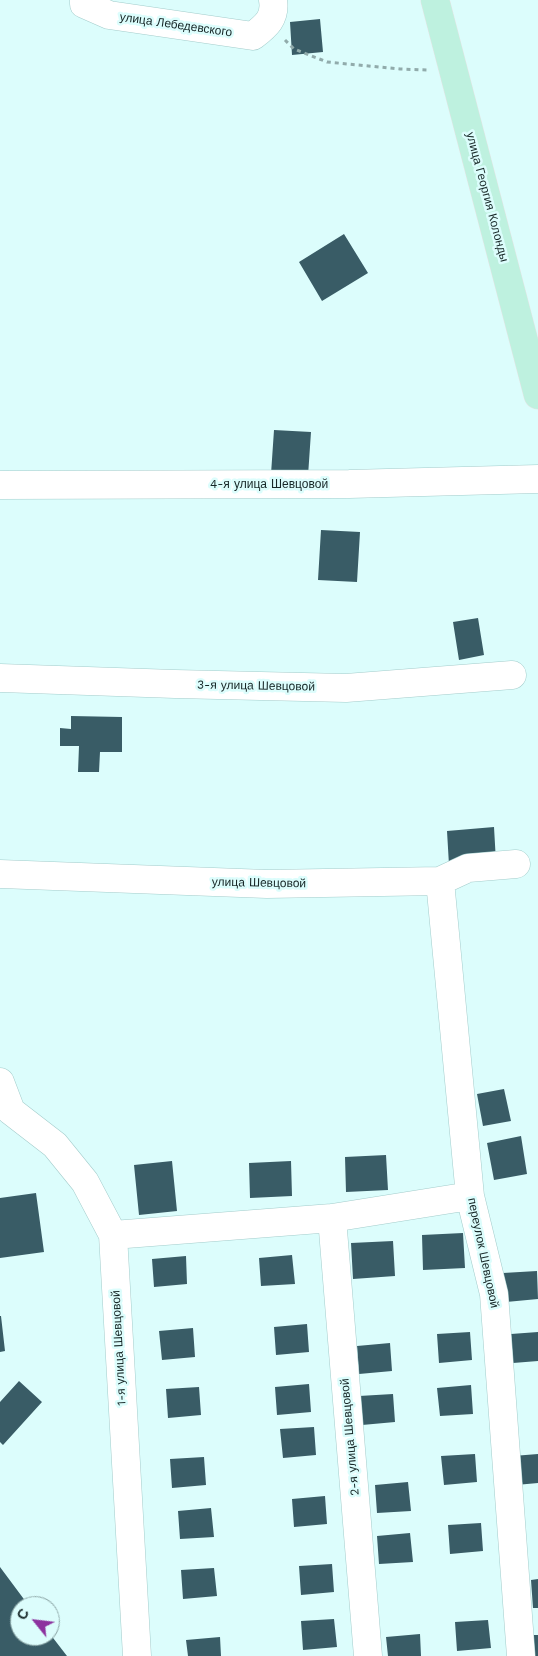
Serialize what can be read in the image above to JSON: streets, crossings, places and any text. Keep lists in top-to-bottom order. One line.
{"streets":{"main road":["улица Георгия Колонды"],"street":["улица Лебедевского","4-я улица Шевцовой","3-я улица Шевцовой","улица Шевцовой","переулок Шевцовой","1-я улица Шевцовой","2-я улица Шевцовой"]},"crossings":[["улица Шевцовой","переулок Шевцовой"]],"north":"top left"}
